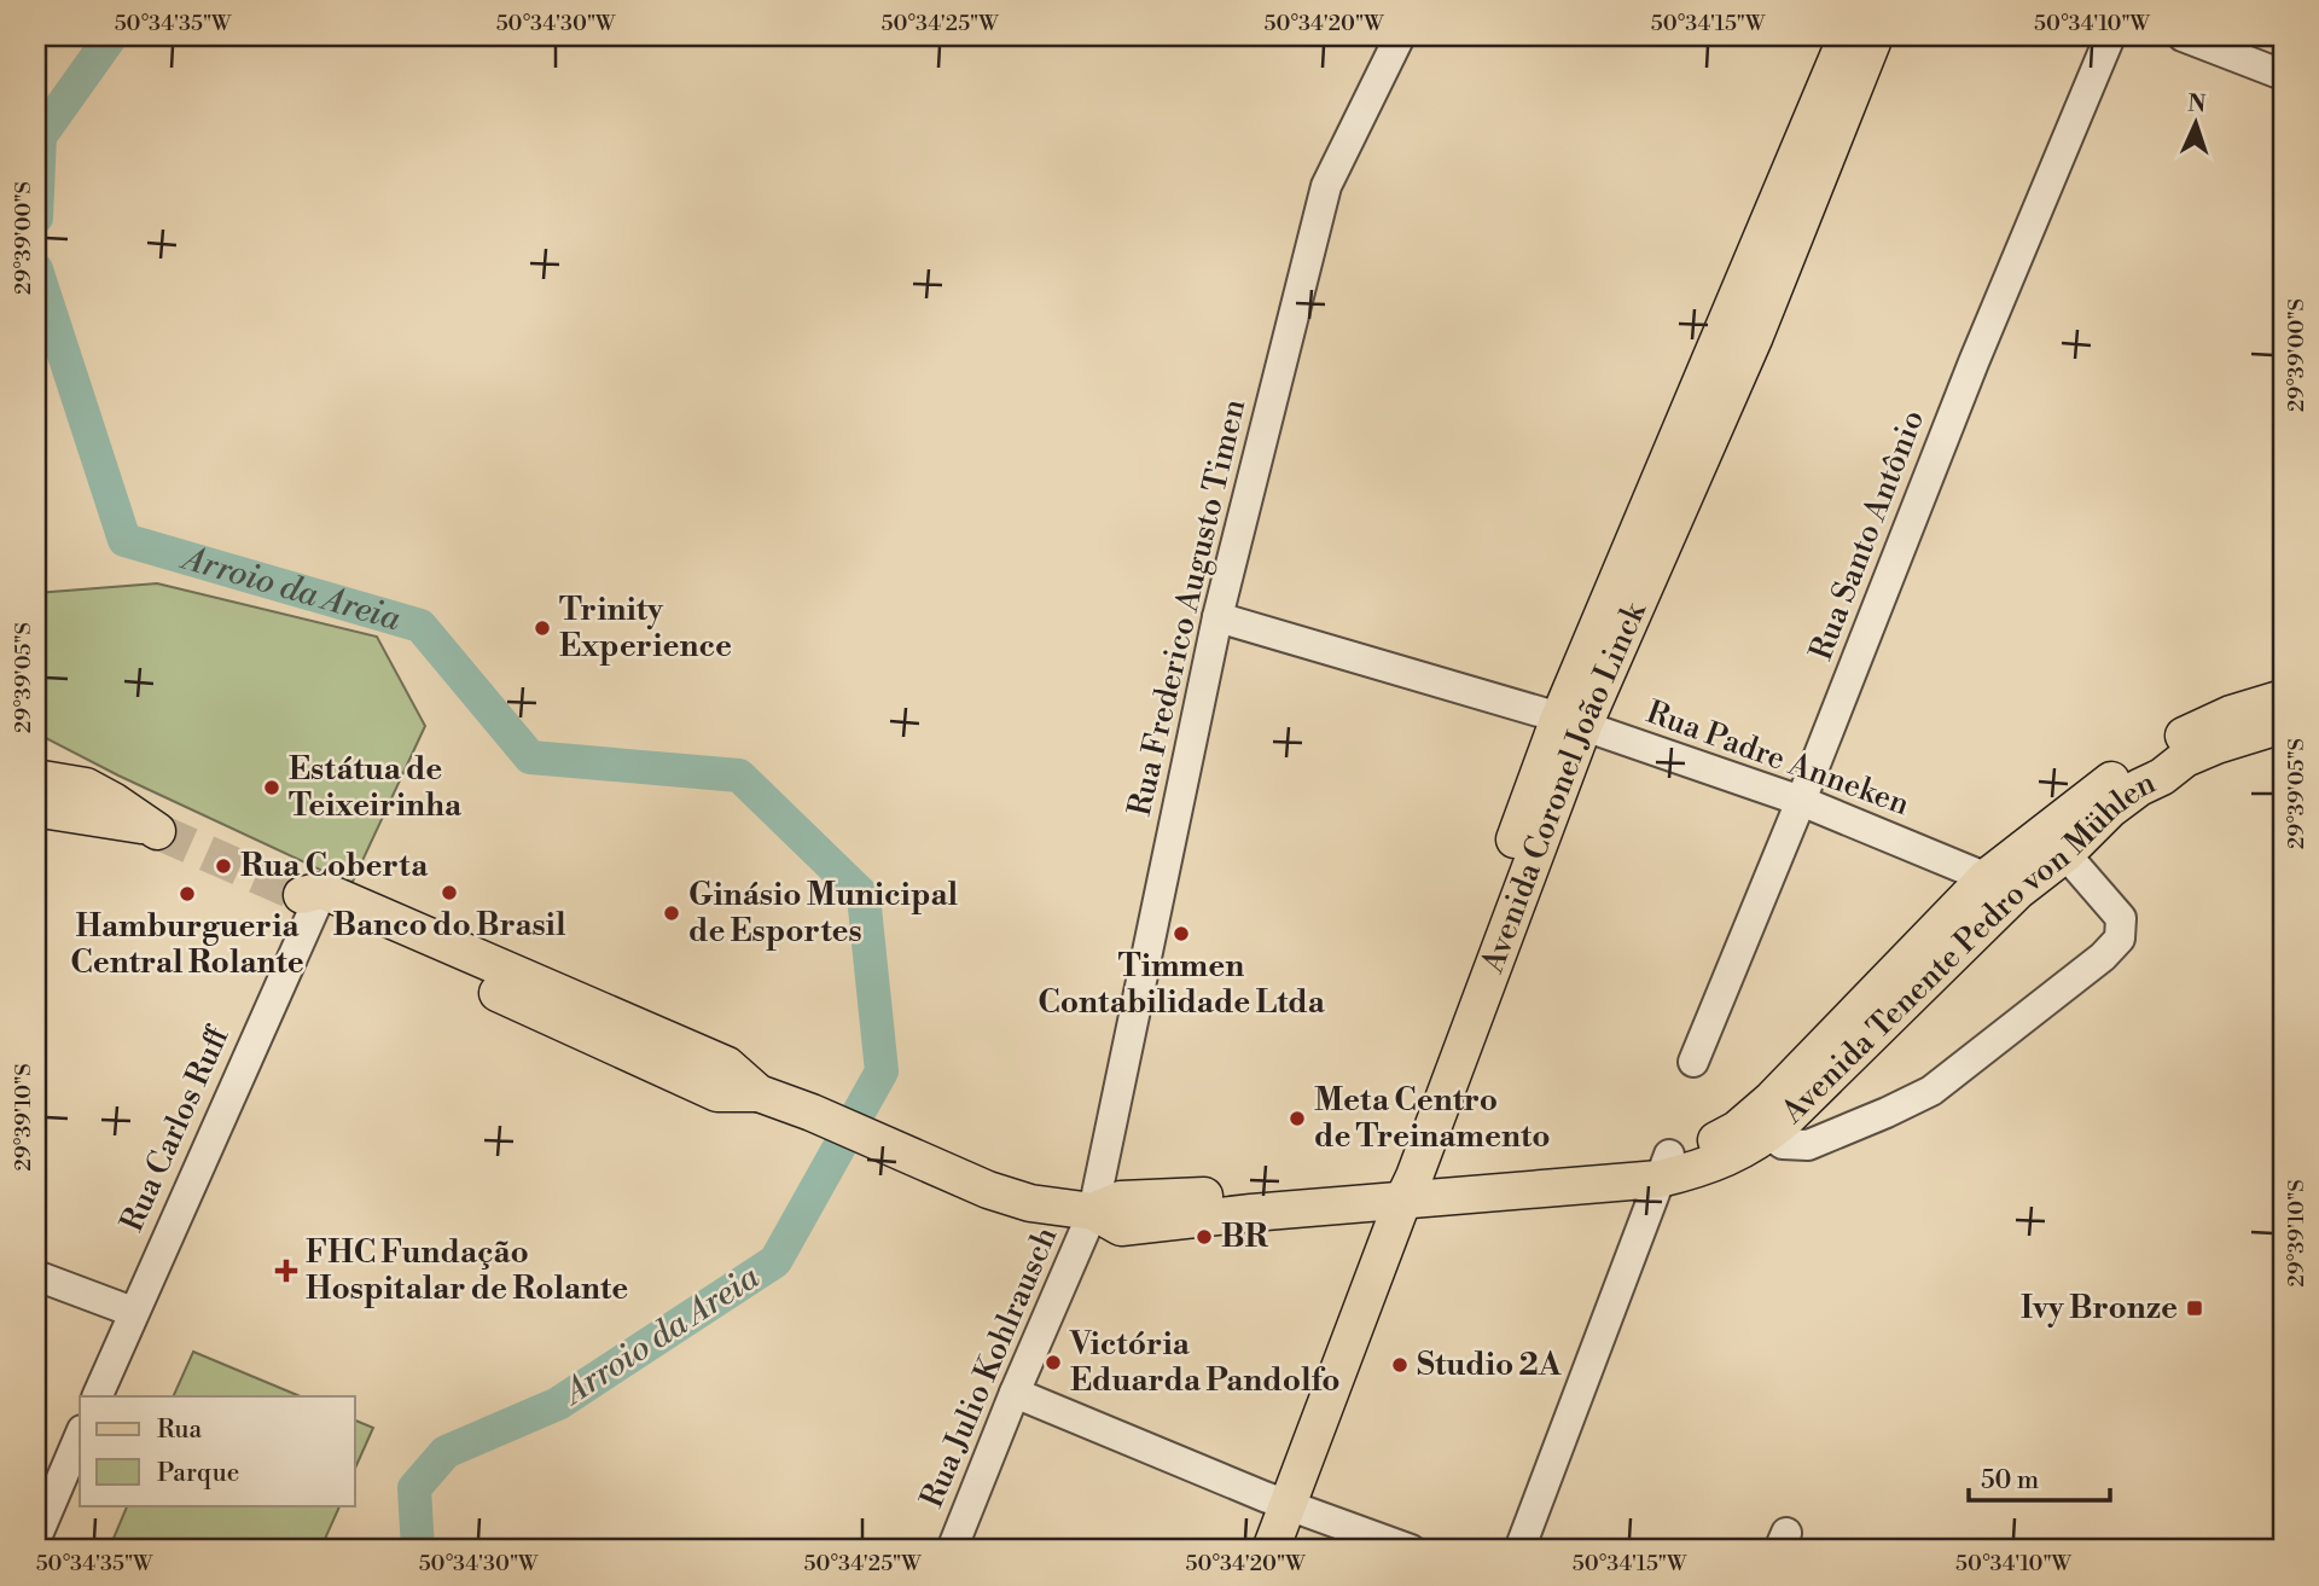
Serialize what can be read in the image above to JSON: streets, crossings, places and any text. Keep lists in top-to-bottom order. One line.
{"streets":{"main road":["Avenida Coronel João Linck","Avenida Tenente Pedro von Mühlen"],"street":["Rua Santo Antônio","Rua Frederico Augusto Timen","Rua Padre Anneken","Rua Carlos Ruff","Rua Julio Kohlrausch"]},"crossings":[["Rua Santo Antônio","Rua Padre Anneken"],["Rua Frederico Augusto Timen","Rua Padre Anneken"],["Rua Frederico Augusto Timen","Avenida Tenente Pedro von Mühlen"],["Rua Frederico Augusto Timen","Rua Julio Kohlrausch"],["Rua Padre Anneken","Avenida Coronel João Linck"],["Rua Padre Anneken","Avenida Tenente Pedro von Mühlen"],["Avenida Coronel João Linck","Avenida Tenente Pedro von Mühlen"],["Avenida Tenente Pedro von Mühlen","Rua Carlos Ruff"],["Avenida Tenente Pedro von Mühlen","Rua Julio Kohlrausch"]],"water":["Arroio da Areia"],"places":{"other":["Trinity Experience","Estátua de Teixeirinha","Rua Coberta","Banco do Brasil","Hamburgueria Central Rolante","Ginásio Municipal de Esportes","Timmen Contabilidade Ltda","Meta Centro de Treinamento","BR","Victória Eduarda Pandolfo","Studio 2A"],"health":["FHC Fundação Hospitalar de Rolante"],"transit":["Ivy Bronze"]},"legend":["Rua","Parque"],"scale_bar":"50 m","north":"top","coordinates":["50°34'35\"W","50°34'30\"W","50°34'25\"W","50°34'20\"W","50°34'15\"W","50°34'10\"W","29°39'00\"S","29°39'05\"S","29°39'10\"S"]}
